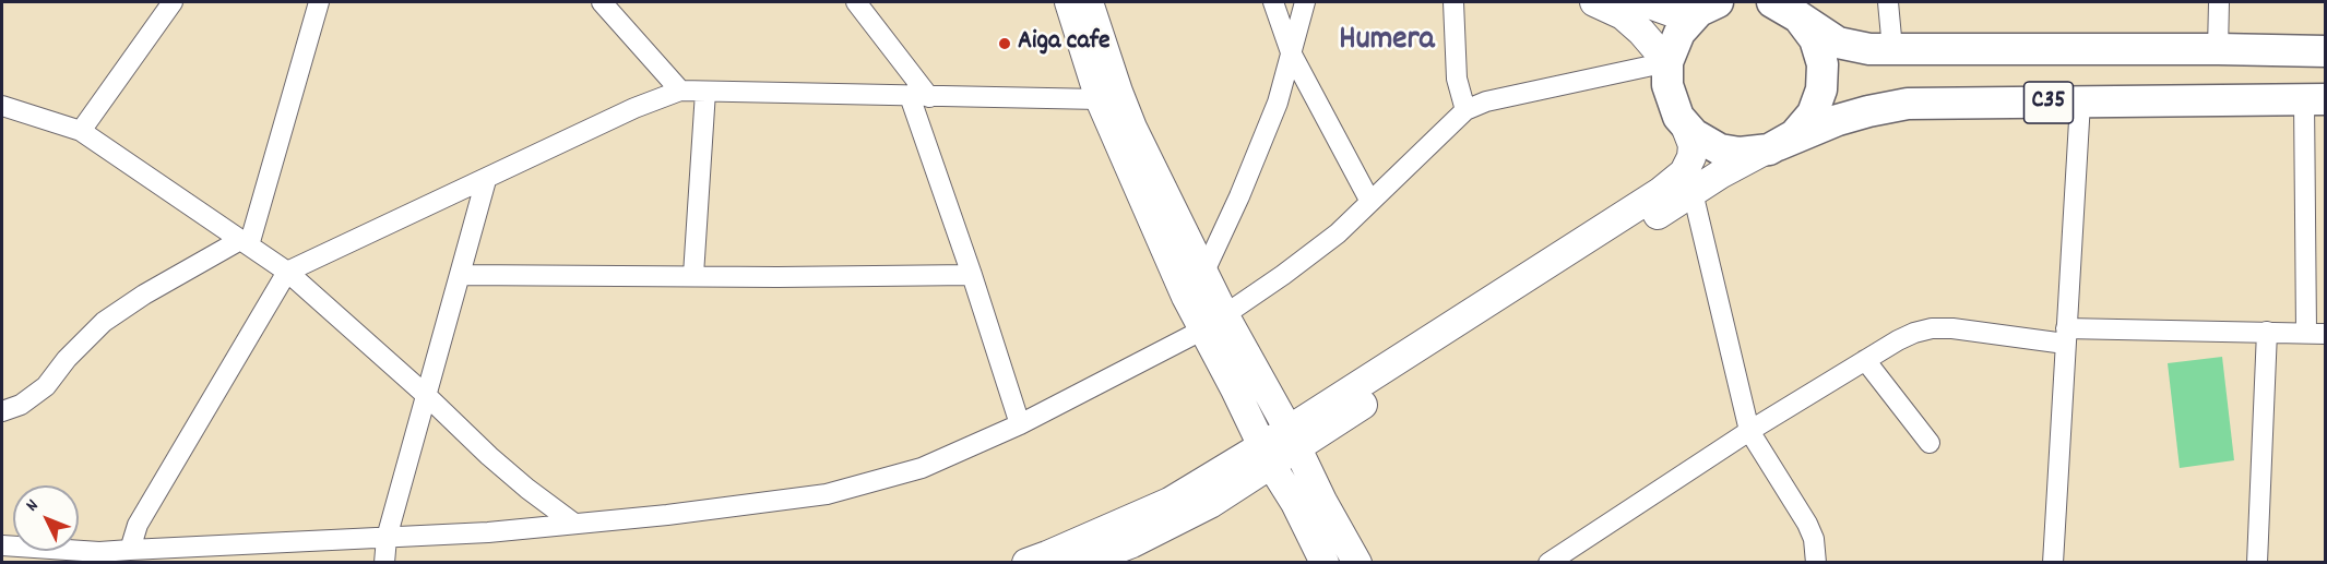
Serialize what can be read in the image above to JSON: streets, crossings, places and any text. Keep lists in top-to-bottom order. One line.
{"streets":{"main road":["C35"]},"districts":["Humera"],"places":["Aiga cafe"],"north":"top left"}
